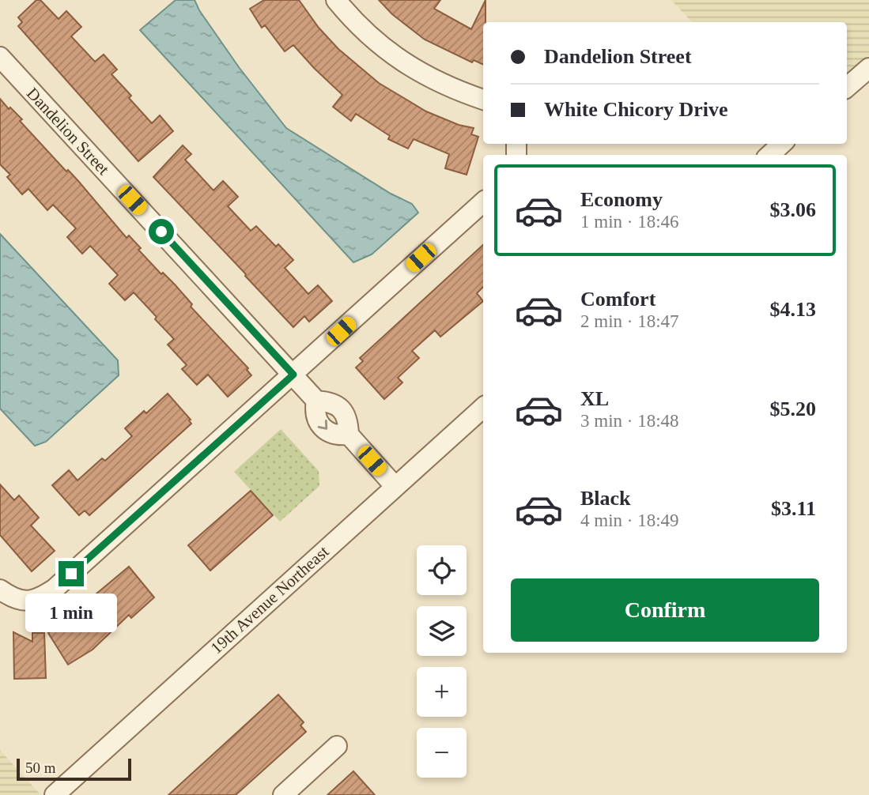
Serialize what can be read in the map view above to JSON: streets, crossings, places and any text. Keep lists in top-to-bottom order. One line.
{"streets":{"street":["Dandelion Street","19th Avenue Northeast"]},"crossings":[["Dandelion Street","19th Avenue Northeast"]],"scale_bar":"50 m","page":{"banner":["Dandelion Street","White Chicory Drive"],"list":[{"name":"Economy","note":"1 min · 18:46","value":"$3.06"},{"name":"Comfort","note":"2 min · 18:47","value":"$4.13"},{"name":"XL","note":"3 min · 18:48","value":"$5.20"},{"name":"Black","note":"4 min · 18:49","value":"$3.11"}],"map_buttons":["+","−"],"buttons":"Confirm","bubble":"1 min","scale":"50 m"}}
